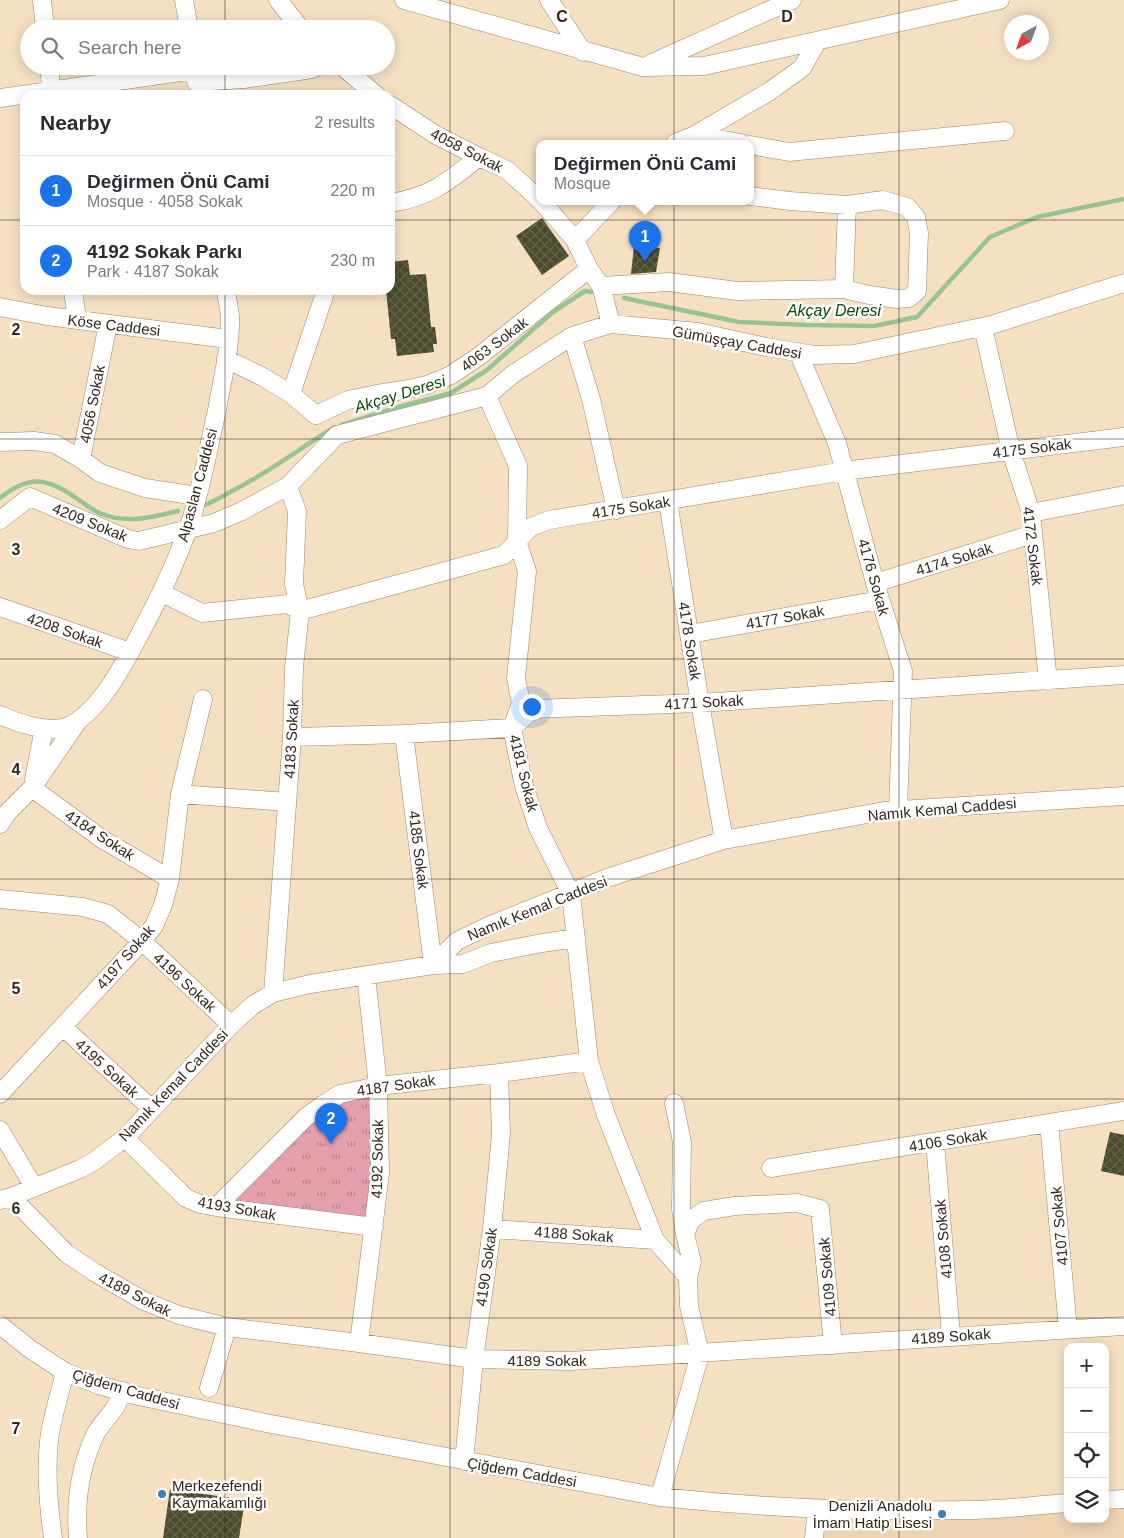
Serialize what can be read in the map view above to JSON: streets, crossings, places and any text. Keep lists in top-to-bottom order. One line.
{"streets":{"street":["4058 Sokak","Köse Caddesi","Gümüşçay Caddesi","4063 Sokak","4056 Sokak","4175 Sokak","Alpaslan Caddesi","4209 Sokak","4172 Sokak","4174 Sokak","4176 Sokak","4177 Sokak","4208 Sokak","4178 Sokak","4171 Sokak","4183 Sokak","4181 Sokak","Namık Kemal Caddesi","4184 Sokak","4185 Sokak","4197 Sokak","4196 Sokak","4195 Sokak","4187 Sokak","4106 Sokak","4192 Sokak","4193 Sokak","4107 Sokak","4188 Sokak","4108 Sokak","4190 Sokak","4109 Sokak","4189 Sokak","Çiğdem Caddesi"]},"crossings":[["4058 Sokak","Gümüşçay Caddesi"],["4058 Sokak","4063 Sokak"],["Köse Caddesi","4056 Sokak"],["Köse Caddesi","Alpaslan Caddesi"],["Gümüşçay Caddesi","Alpaslan Caddesi"],["Gümüşçay Caddesi","4209 Sokak"],["Gümüşçay Caddesi","4172 Sokak"],["Gümüşçay Caddesi","4176 Sokak"],["Gümüşçay Caddesi","4183 Sokak"],["Gümüşçay Caddesi","4181 Sokak"],["4063 Sokak","Alpaslan Caddesi"],["4175 Sokak","4172 Sokak"],["4175 Sokak","4176 Sokak"],["4175 Sokak","4178 Sokak"],["4175 Sokak","4183 Sokak"],["4175 Sokak","4181 Sokak"],["Alpaslan Caddesi","4209 Sokak"],["Alpaslan Caddesi","4208 Sokak"],["4172 Sokak","4174 Sokak"],["4172 Sokak","4171 Sokak"],["4174 Sokak","4176 Sokak"],["4176 Sokak","4177 Sokak"],["4176 Sokak","4171 Sokak"],["4176 Sokak","Namık Kemal Caddesi"],["4177 Sokak","4178 Sokak"],["4178 Sokak","4171 Sokak"],["4178 Sokak","Namık Kemal Caddesi"],["4171 Sokak","4181 Sokak"],["4183 Sokak","Namık Kemal Caddesi"],["4181 Sokak","Namık Kemal Caddesi"],["4181 Sokak","4187 Sokak"],["4181 Sokak","4188 Sokak"],["Namık Kemal Caddesi","4185 Sokak"],["Namık Kemal Caddesi","4196 Sokak"],["Namık Kemal Caddesi","4195 Sokak"],["Namık Kemal Caddesi","4192 Sokak"],["Namık Kemal Caddesi","4193 Sokak"],["Namık Kemal Caddesi","4189 Sokak"],["4184 Sokak","4197 Sokak"],["4197 Sokak","4196 Sokak"],["4197 Sokak","4195 Sokak"],["4187 Sokak","4192 Sokak"],["4187 Sokak","4193 Sokak"],["4187 Sokak","4190 Sokak"],["4106 Sokak","4107 Sokak"],["4106 Sokak","4108 Sokak"],["4192 Sokak","4193 Sokak"],["4192 Sokak","4189 Sokak"],["4107 Sokak","4189 Sokak"],["4188 Sokak","4190 Sokak"],["4108 Sokak","4189 Sokak"],["4190 Sokak","4189 Sokak"],["4190 Sokak","Çiğdem Caddesi"],["4109 Sokak","4189 Sokak"]],"water":["Akçay Deresi"],"places":["Merkezefendi Kaymakamlığı","Denizli Anadolu İmam Hatip Lisesi"],"north":"bottom left","page":{"search":"Search here","heading":["Nearby","2 results"],"popup":["Değirmen Önü Cami","Mosque"],"list":[{"mark":"1","name":"Değirmen Önü Cami","note":"Mosque · 4058 Sokak","value":"220 m"},{"mark":"2","name":"4192 Sokak Parkı","note":"Park · 4187 Sokak","value":"230 m"}],"pins":["1","2"],"map_buttons":["+","−"]},"grid":{"columns":["C","D"],"rows":["2","3","4","5","6","7"]}}
